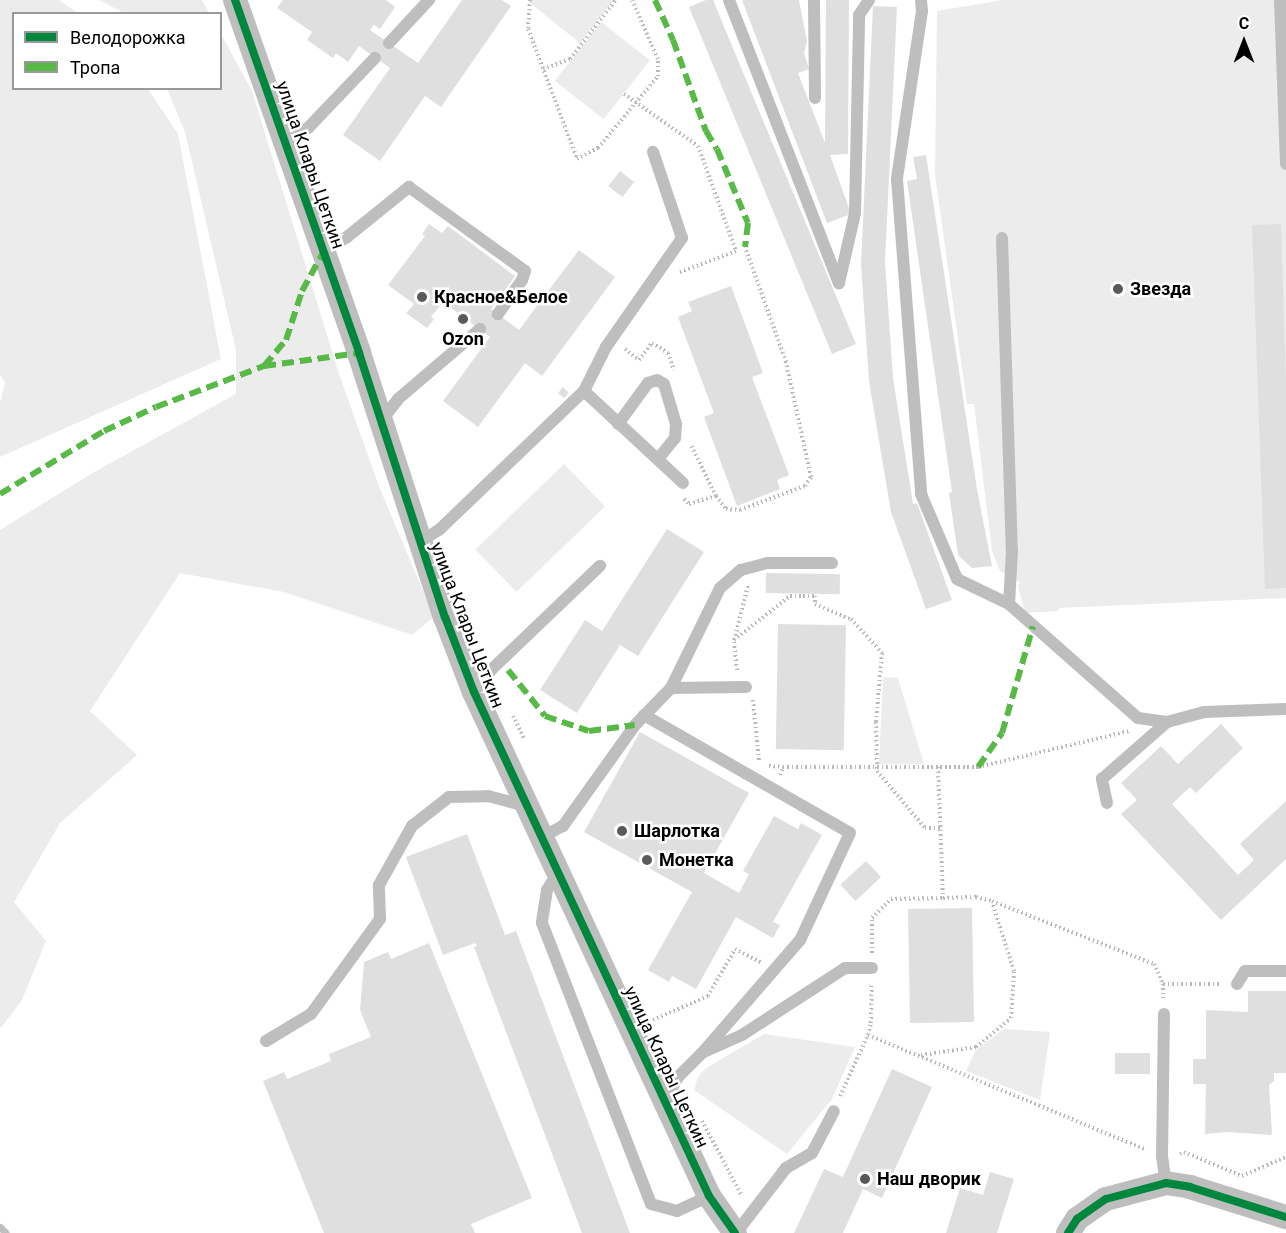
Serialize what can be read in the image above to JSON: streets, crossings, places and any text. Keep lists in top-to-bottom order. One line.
{"streets":{"street":["улица Клары Цеткин"]},"places":["Звезда","Красное&Белое","Ozon","Шарлотка","Монетка","Наш дворик"],"legend":["Велодорожка","Тропа"],"north":"top"}
